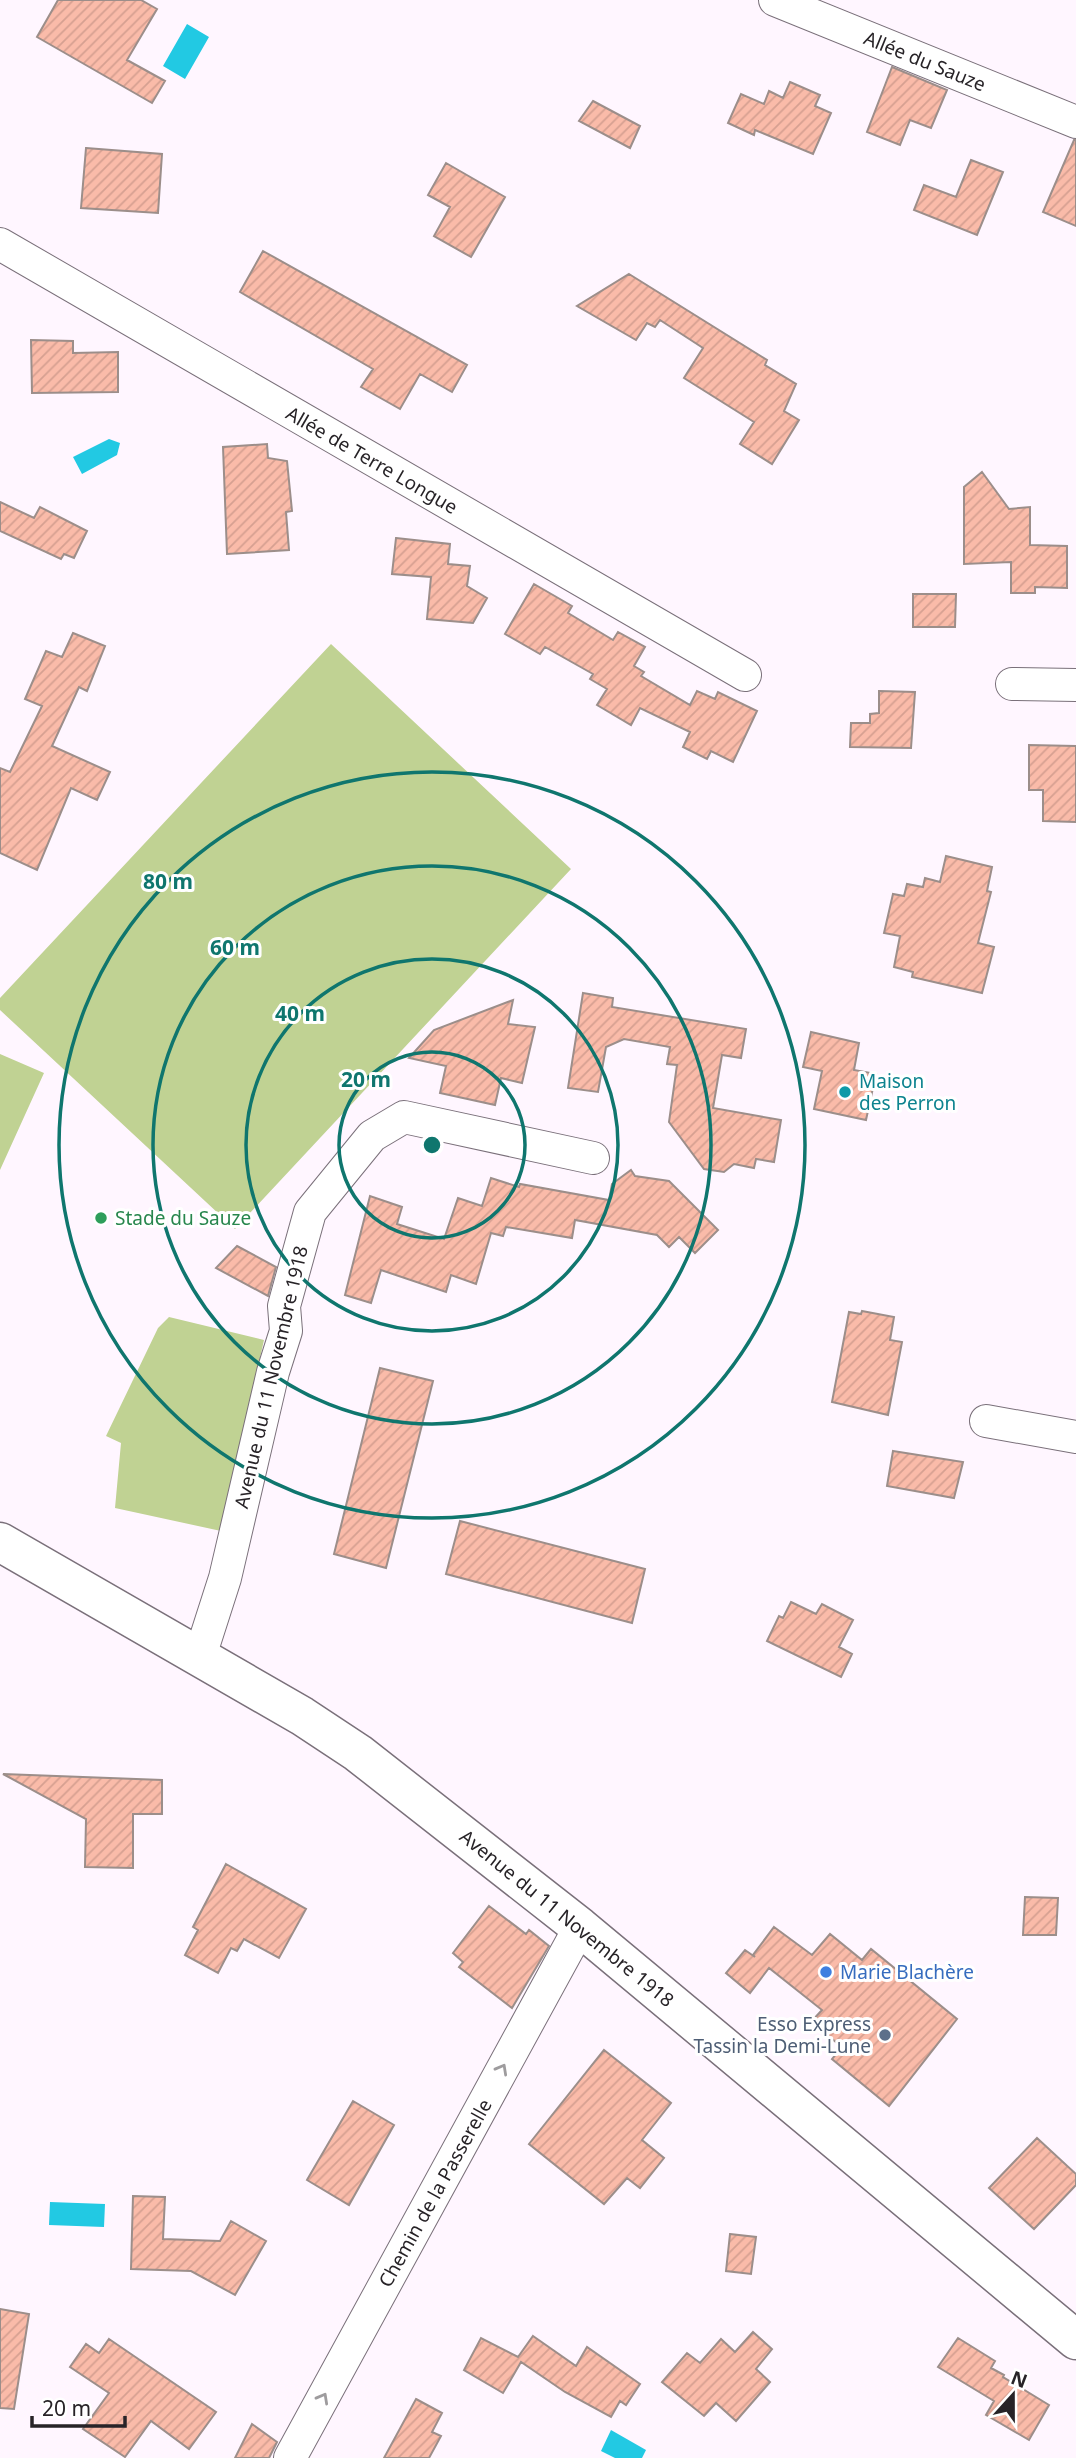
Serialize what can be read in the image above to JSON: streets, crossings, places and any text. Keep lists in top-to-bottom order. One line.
{"streets":{"main road":["Avenue du 11 Novembre 1918"],"street":["Allée du Sauze","Allée de Terre Longue","Chemin de la Passerelle"]},"crossings":[["Avenue du 11 Novembre 1918","Chemin de la Passerelle"]],"one_way":["Chemin de la Passerelle"],"places":["Maison des Perron","Stade du Sauze","Marie Blachère","Esso Express Tassin la Demi-Lune"],"scale_bar":"20 m","north":"top","rings":["80 m","60 m","40 m","20 m"]}
